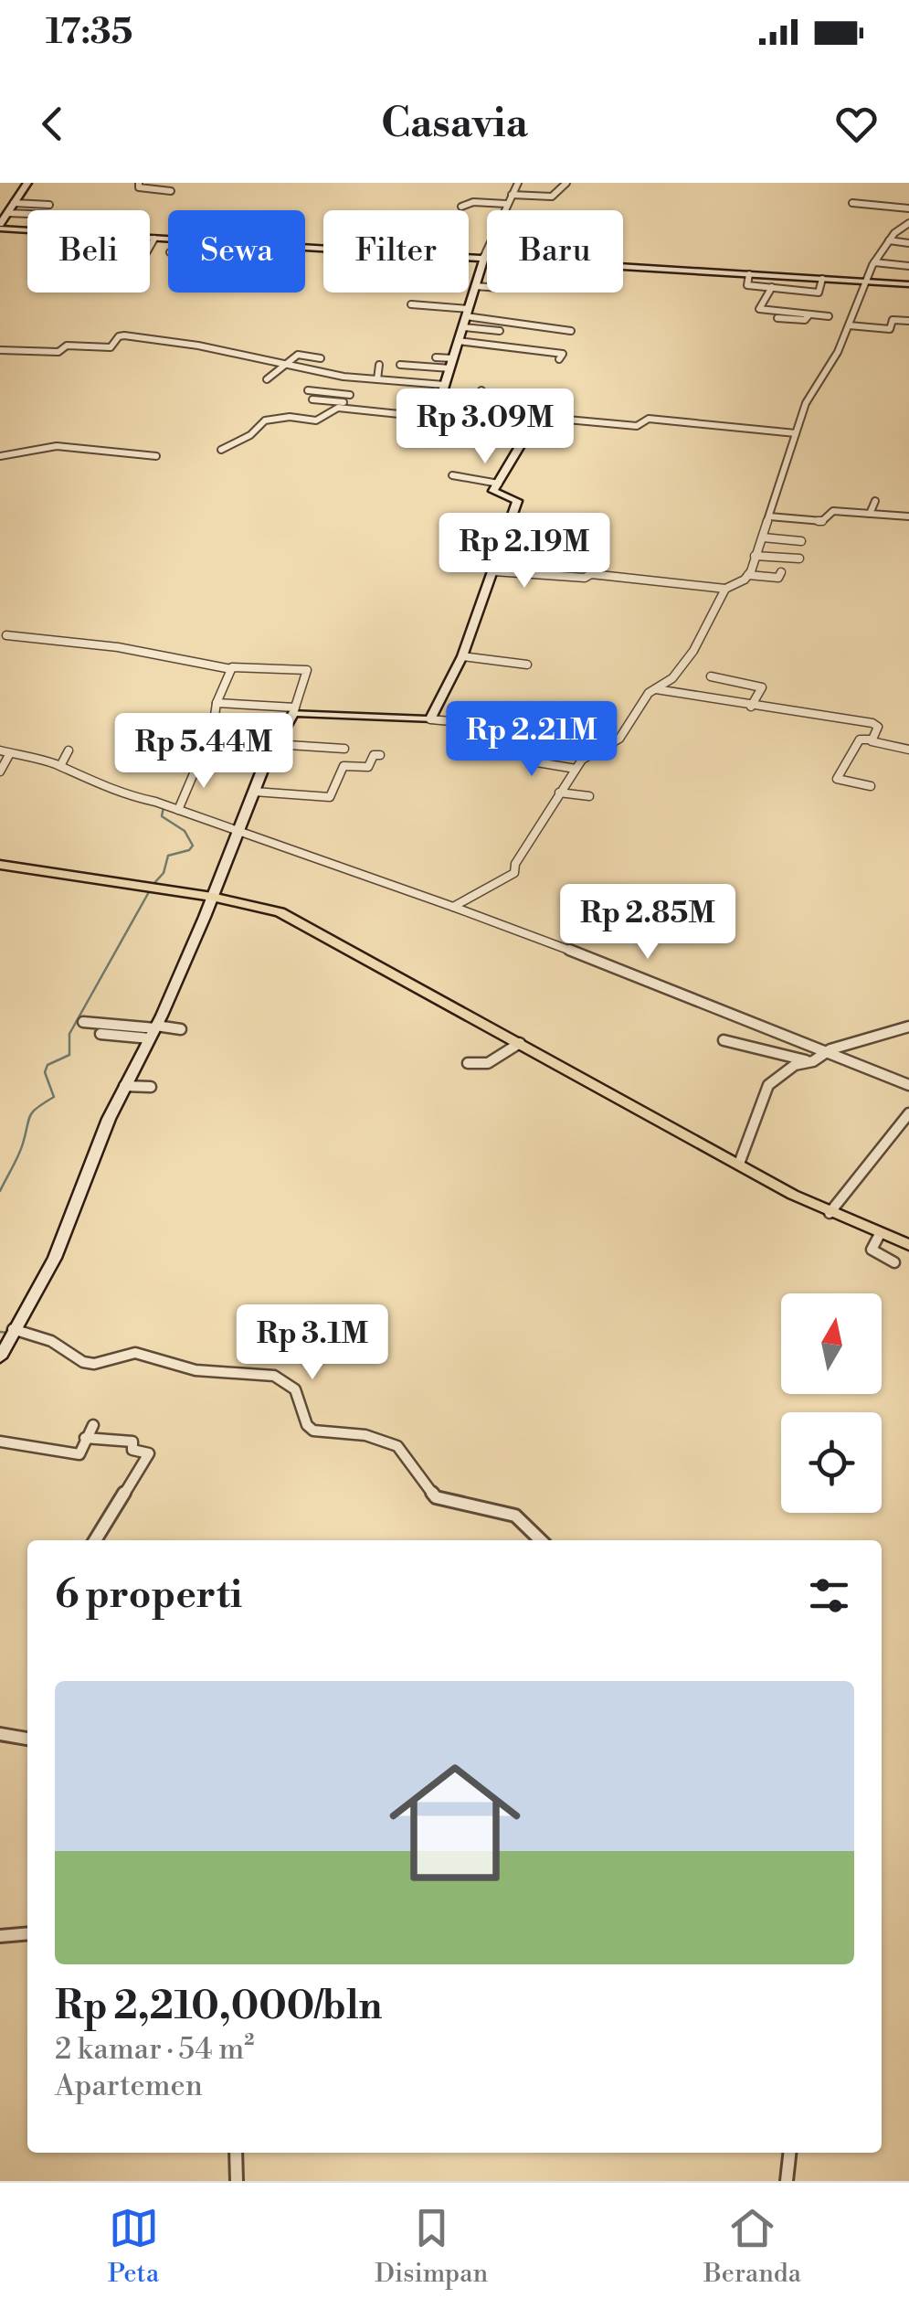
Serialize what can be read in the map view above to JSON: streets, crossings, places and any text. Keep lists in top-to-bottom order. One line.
{"north":"top","page":{"status":"17:35","header":"Casavia","chip":["Beli","Sewa","Filter","Baru"],"price":["Rp 3.09M","Rp 2.19M","Rp 2.21M","Rp 5.44M","Rp 2.85M","Rp 3.1M"],"heading":"6 properti","list":[{"name":"Rp 2,210,000/bln","note":"2 kamar · 54 m² · Apartemen"}],"tabs":["Peta","Disimpan","Beranda"]}}
